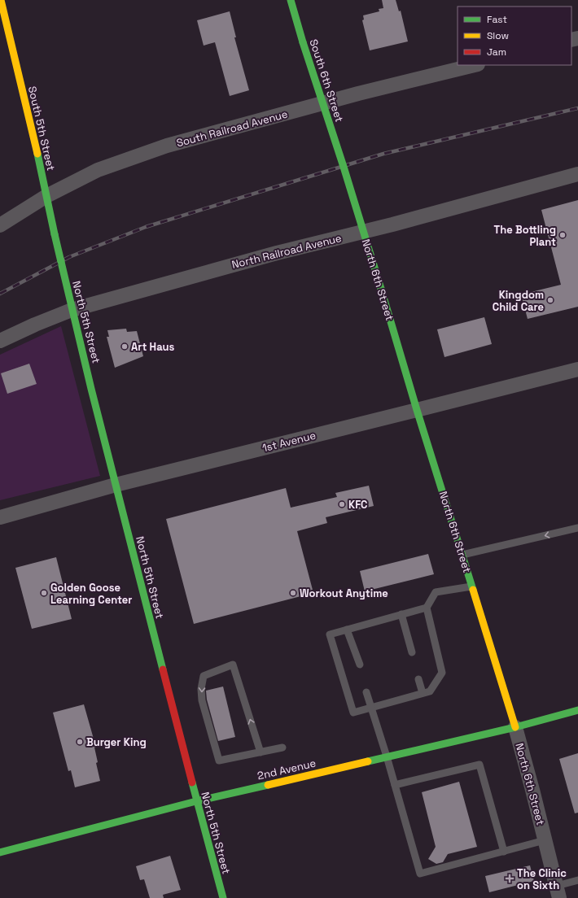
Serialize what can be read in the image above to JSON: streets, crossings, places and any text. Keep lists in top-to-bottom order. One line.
{"streets":{"street":["South 6th Street","South 5th Street","South Railroad Avenue","North Railroad Avenue","North 6th Street","North 5th Street","1st Avenue","2nd Avenue"]},"crossings":[["South 6th Street","North 6th Street"],["South 5th Street","South Railroad Avenue"],["South 5th Street","North 5th Street"],["North Railroad Avenue","North 5th Street"],["North 6th Street","1st Avenue"],["North 6th Street","2nd Avenue"],["North 5th Street","1st Avenue"],["North 5th Street","2nd Avenue"]],"places":{"other":["The Bottling Plant","Kingdom Child Care","Art Haus","KFC","Golden Goose Learning Center","Workout Anytime","Burger King"],"health":["The Clinic on Sixth"]},"legend":["Fast","Slow","Jam"]}
